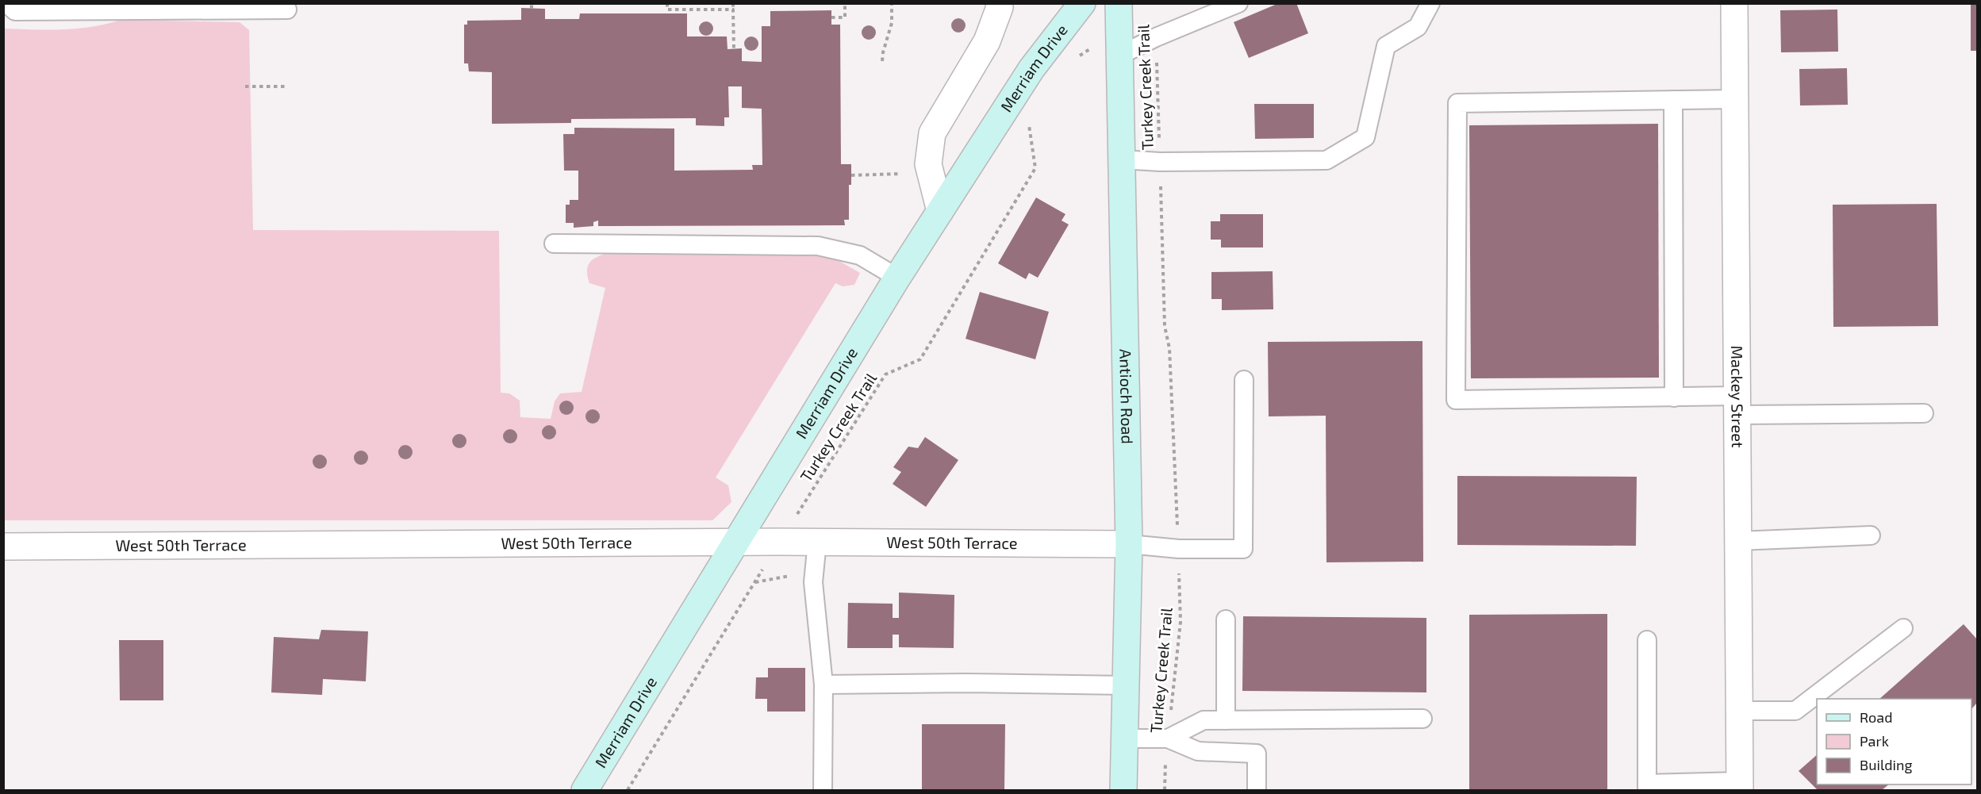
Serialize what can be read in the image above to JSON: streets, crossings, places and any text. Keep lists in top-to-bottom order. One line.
{"streets":{"main road":["Merriam Drive","Antioch Road"],"street":["Mackey Street","West 50th Terrace"],"path":["Turkey Creek Trail"]},"crossings":[["Merriam Drive","West 50th Terrace"],["Turkey Creek Trail","Antioch Road"],["Turkey Creek Trail","West 50th Terrace"],["Antioch Road","West 50th Terrace"]],"legend":["Road","Park","Building"]}
